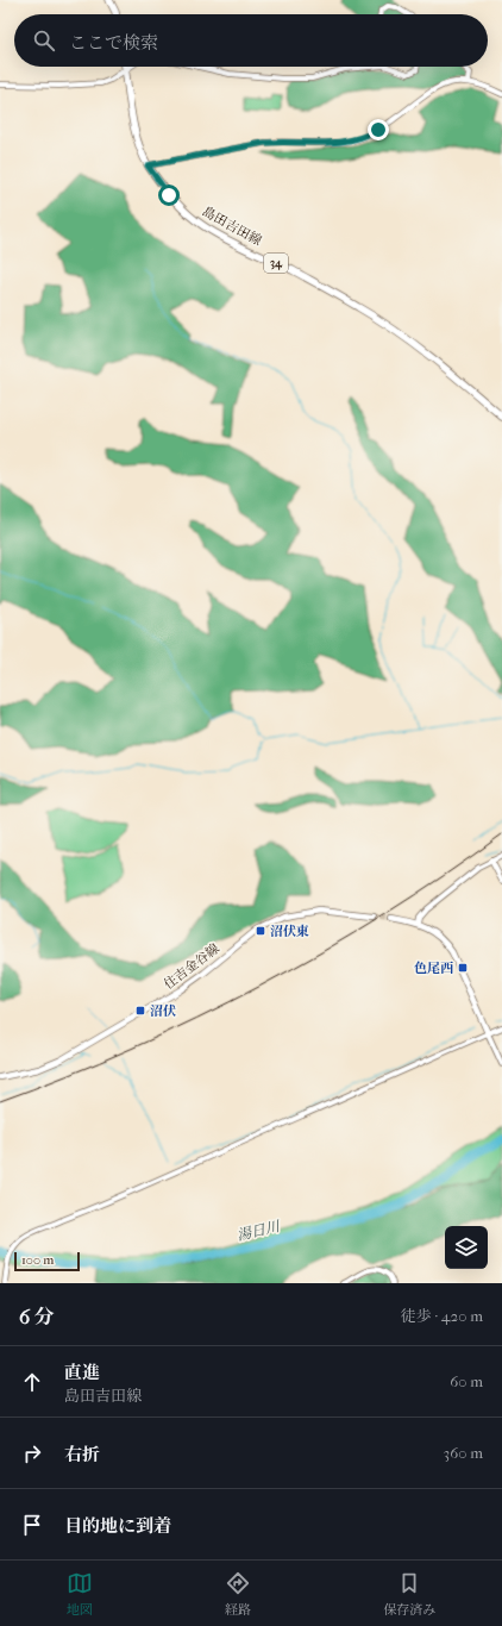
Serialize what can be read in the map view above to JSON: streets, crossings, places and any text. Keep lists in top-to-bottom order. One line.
{"streets":{"main road":["島田吉田線","34","住吉金谷線"]},"water":["湯日川"],"places":{"transit":["沼伏東","色尾西","沼伏"]},"scale_bar":"100 m","page":{"search":"ここで検索","scale":"100 m","heading":["6 分","徒歩 · 420 m"],"list":[["直進","島田吉田線","60 m"],["右折","360 m"],"目的地に到着"],"nav":["地図","経路","保存済み"]}}
